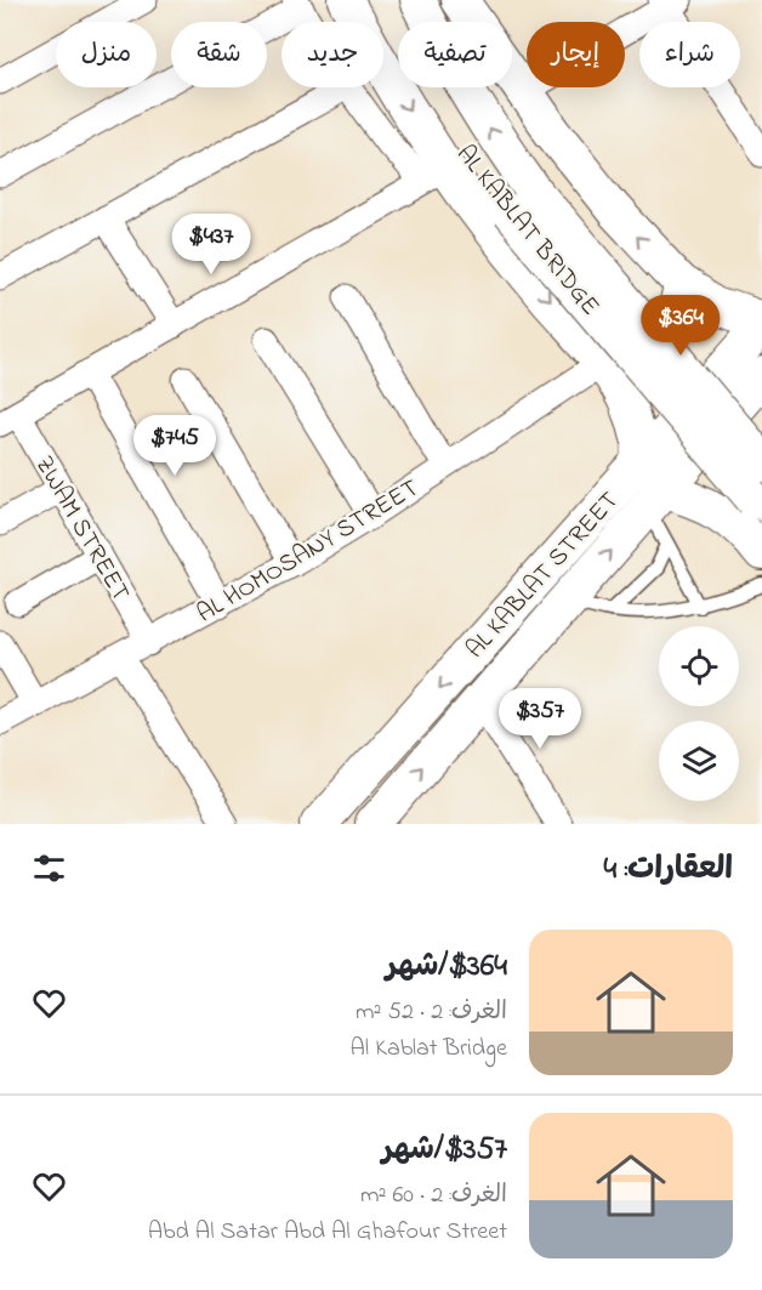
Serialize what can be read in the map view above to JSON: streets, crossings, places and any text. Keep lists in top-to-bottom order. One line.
{"streets":{"main road":["AL KABLAT BRIDGE","AL KABLAT STREET"],"street":["ZWAM STREET","AL HOMOSANY STREET"]},"crossings":[["ZWAM STREET","AL HOMOSANY STREET"]],"page":{"chip":["شراء","إيجار","تصفية","جديد","شقة","منزل"],"price":["$437","$364","$745","$357"],"heading":"العقارات: 4","list":[{"name":"$364/شهر","note":"الغرف: 2 · 52 m² · Al Kablat Bridge"},{"name":"$357/شهر","note":"الغرف: 2 · 60 m² · Abd Al Satar Abd Al Ghafour Street"}]}}
